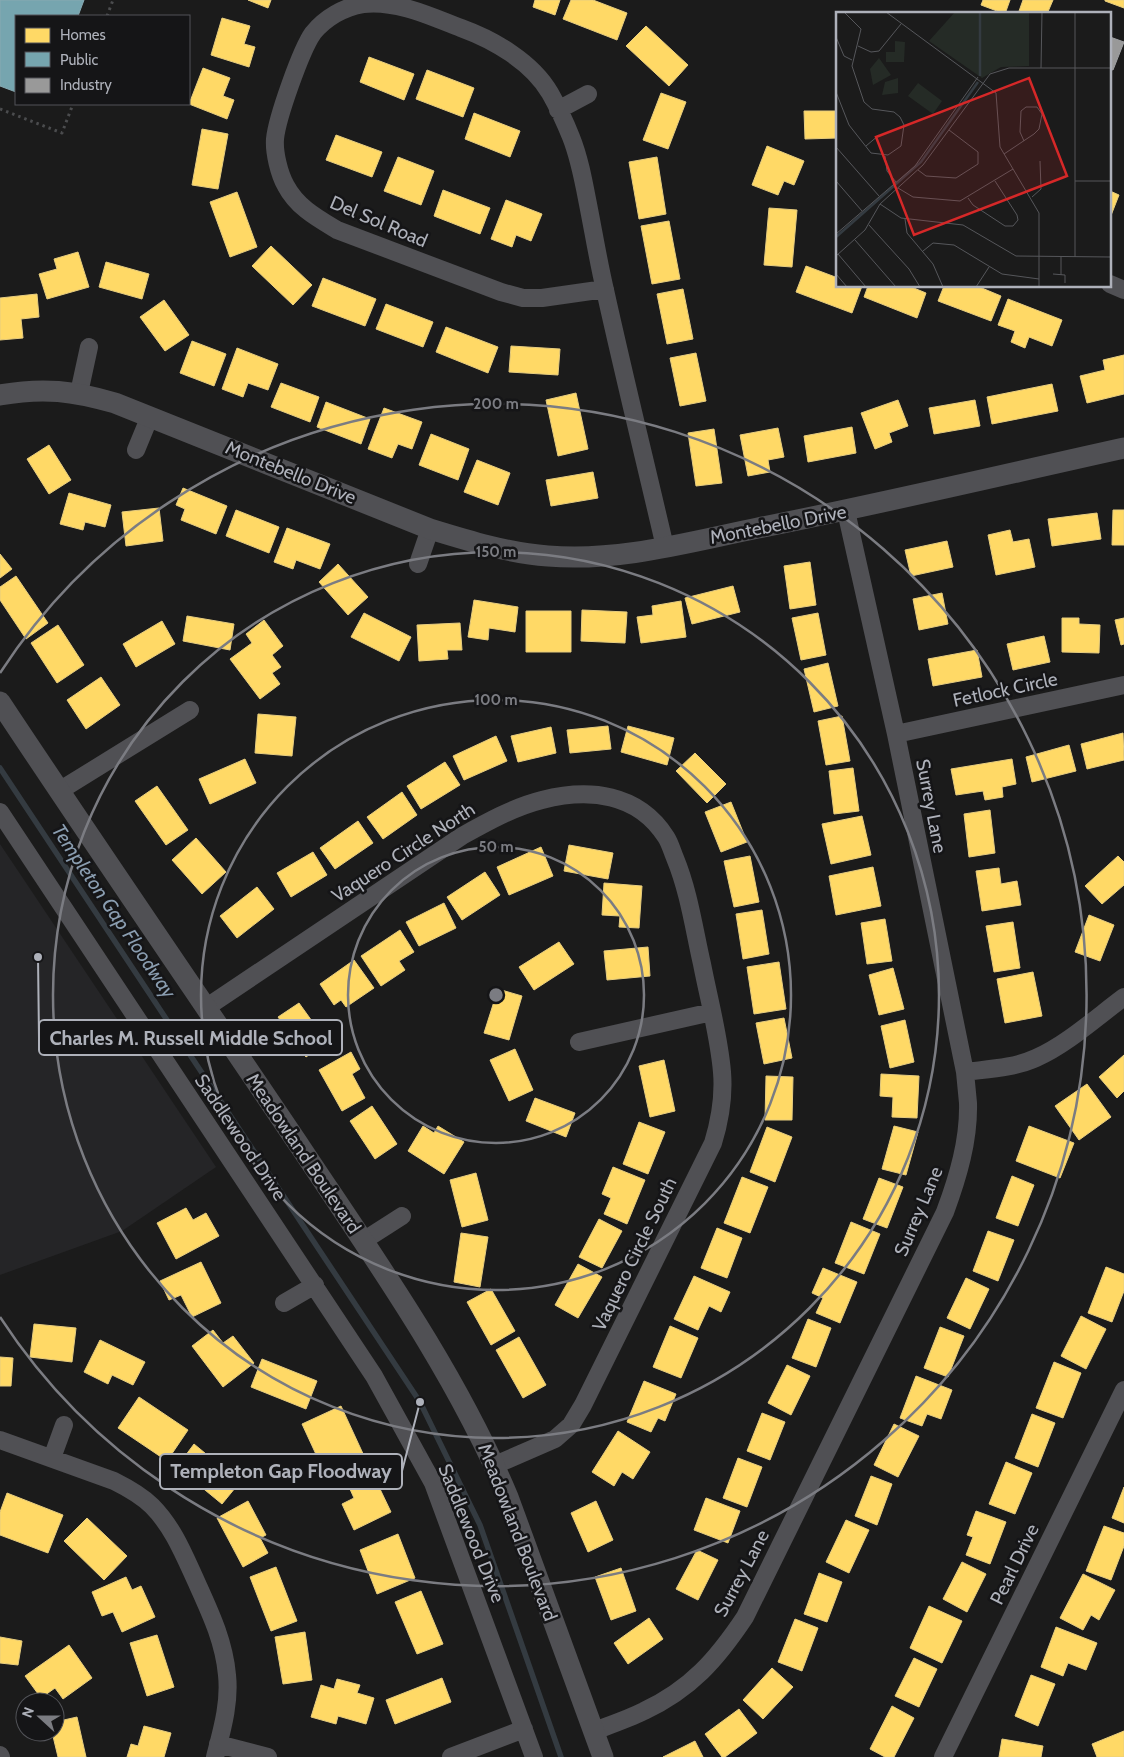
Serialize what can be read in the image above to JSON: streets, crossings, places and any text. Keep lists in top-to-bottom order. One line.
{"streets":{"street":["Del Sol Road","Montebello Drive","Fetlock Circle","Surrey Lane","Vaquero Circle North","Saddlewood Drive","Meadowland Boulevard","Vaquero Circle South","Pearl Drive"]},"crossings":[["Del Sol Road","Montebello Drive"],["Montebello Drive","Surrey Lane"],["Fetlock Circle","Surrey Lane"],["Surrey Lane","Meadowland Boulevard"],["Vaquero Circle North","Meadowland Boulevard"],["Vaquero Circle North","Vaquero Circle South"],["Meadowland Boulevard","Vaquero Circle South"]],"water":["Templeton Gap Floodway"],"places":["Charles M. Russell Middle School","Templeton Gap Floodway"],"legend":["Homes","Public","Industry"],"north":"left","rings":["200 m","150 m","100 m","50 m"]}
